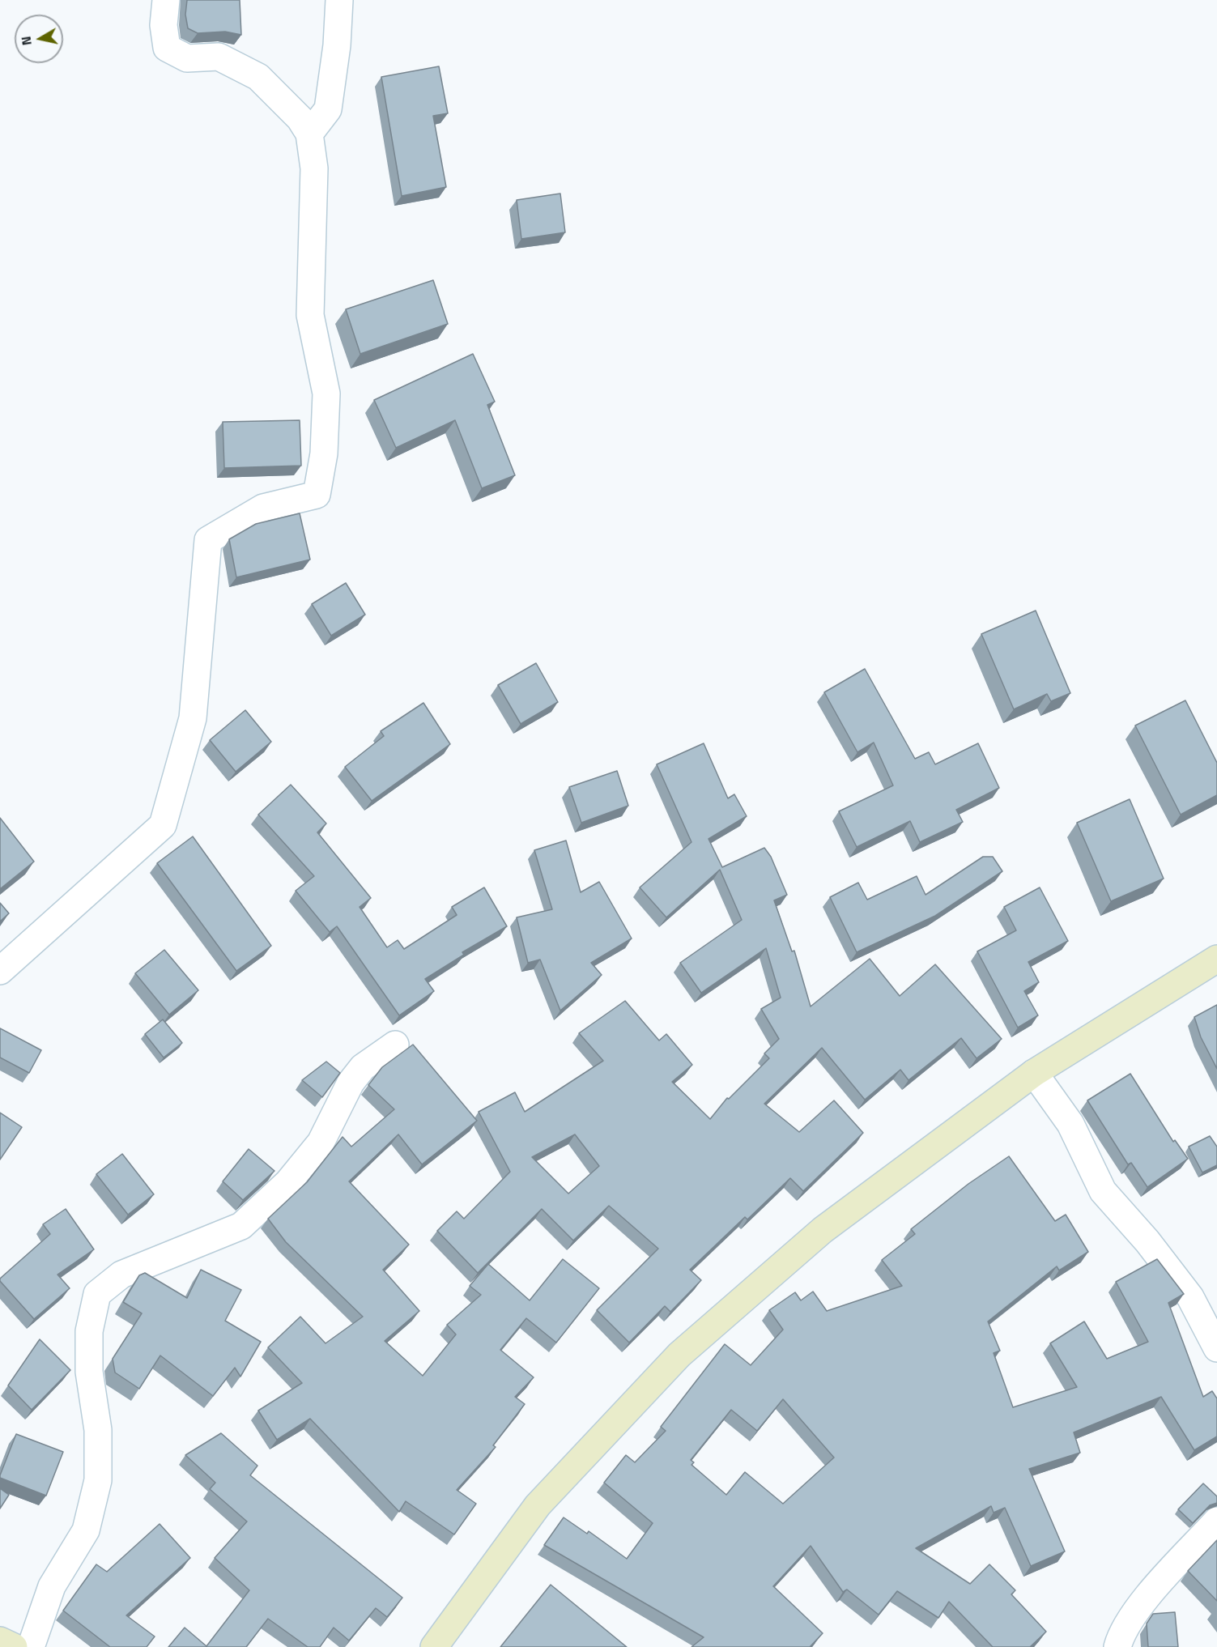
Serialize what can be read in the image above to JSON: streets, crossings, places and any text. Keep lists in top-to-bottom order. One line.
{"north":"left"}
